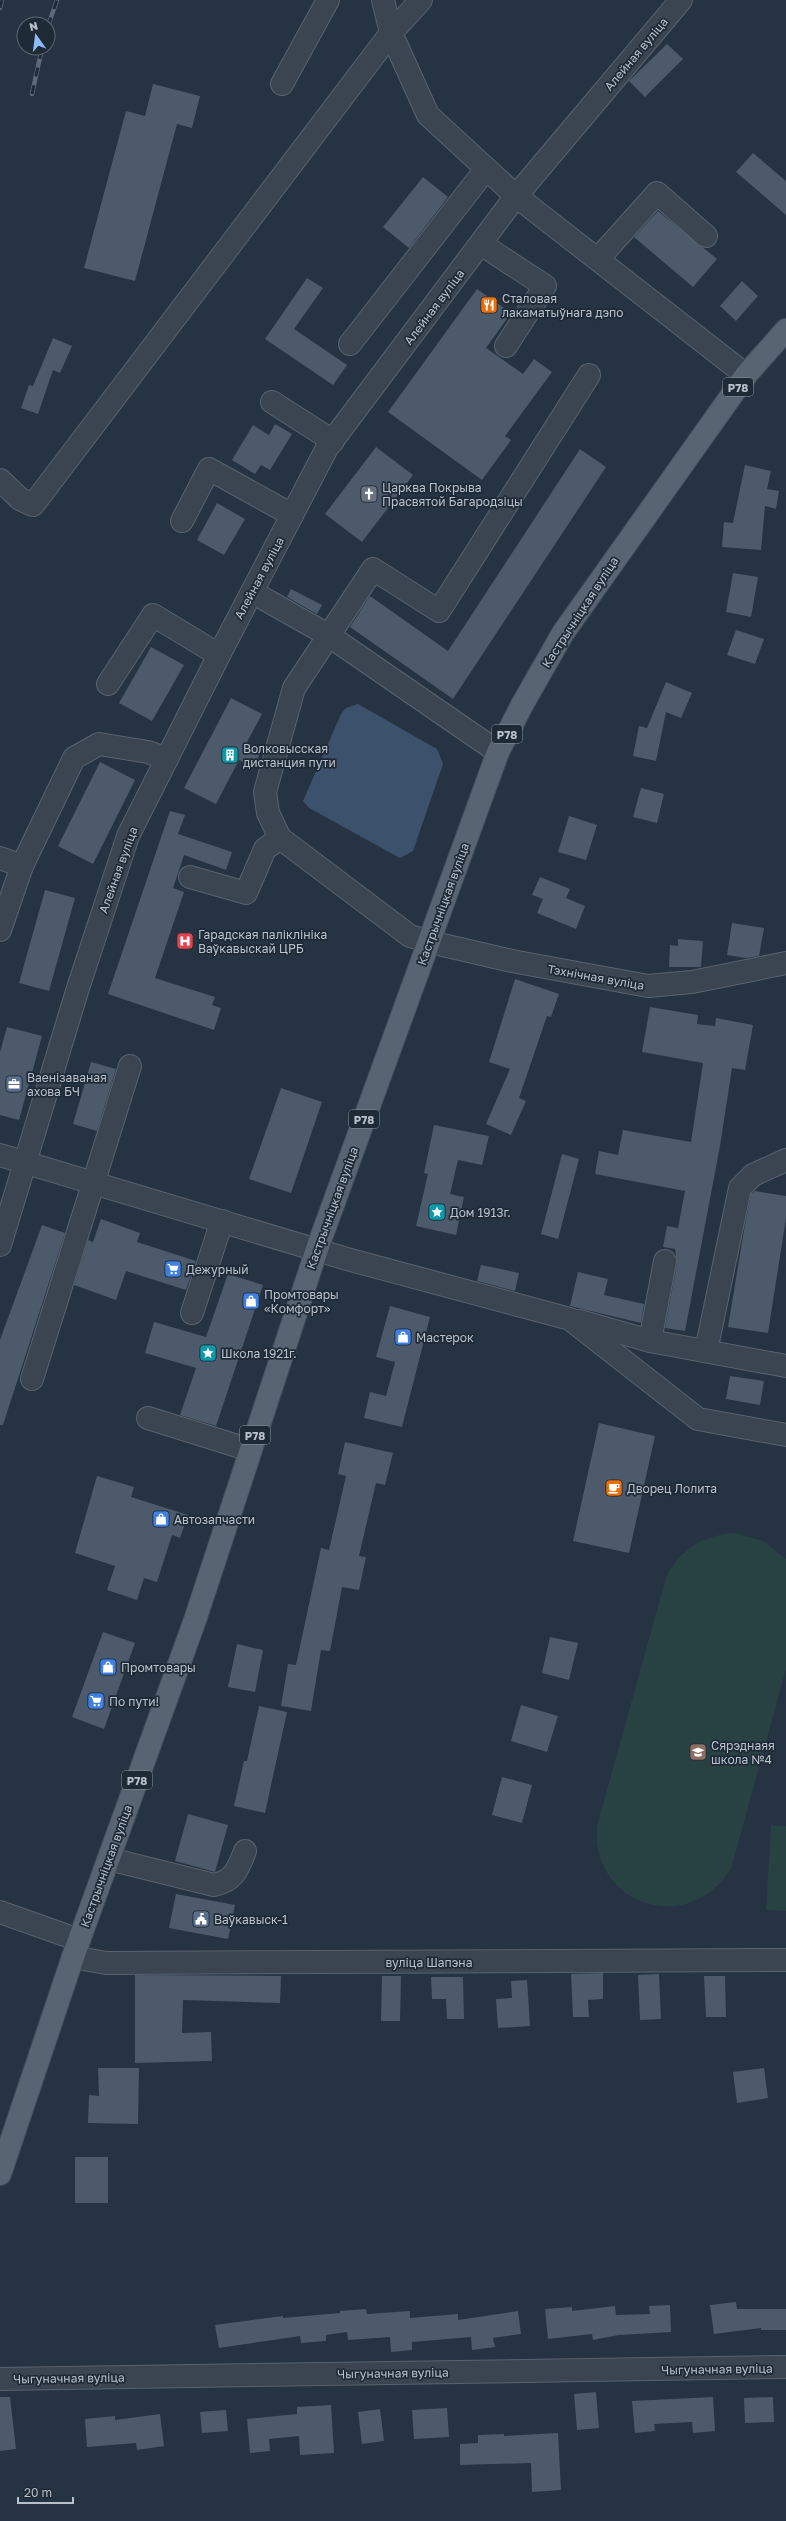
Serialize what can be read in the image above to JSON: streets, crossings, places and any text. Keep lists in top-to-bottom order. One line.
{"streets":{"main road":["Р78","Кастрычніцкая вуліца"],"street":["Алейная вуліца","Тэхнічная вуліца","вуліца Шапэна","Чыгуначная вуліца"]},"crossings":[["Кастрычніцкая вуліца","Тэхнічная вуліца"],["Кастрычніцкая вуліца","вуліца Шапэна"]],"places":{"restaurant":["Сталовая лакаматыўнага дэпо"],"church":["Царква Покрыва Прасвятой Багародзіцы"],"building":["Волковысская дистанция пути"],"hospital":["Гарадская паліклініка Ваўкавыскай ЦРБ"],"office":["Ваенізаваная ахова БЧ"],"place":["Дом 1913г.","Школа 1921г."],"supermarket":["Дежурный","По пути!"],"shop":["Промтовары «Комфорт»","Мастерок","Автозапчасти","Промтовары"],"cafe":["Дворец Лолита"],"school or university":["Сярэднаяя школа №4"],"public building":["Ваўкавыск-1"]},"scale_bar":"20 m","north":"top"}
